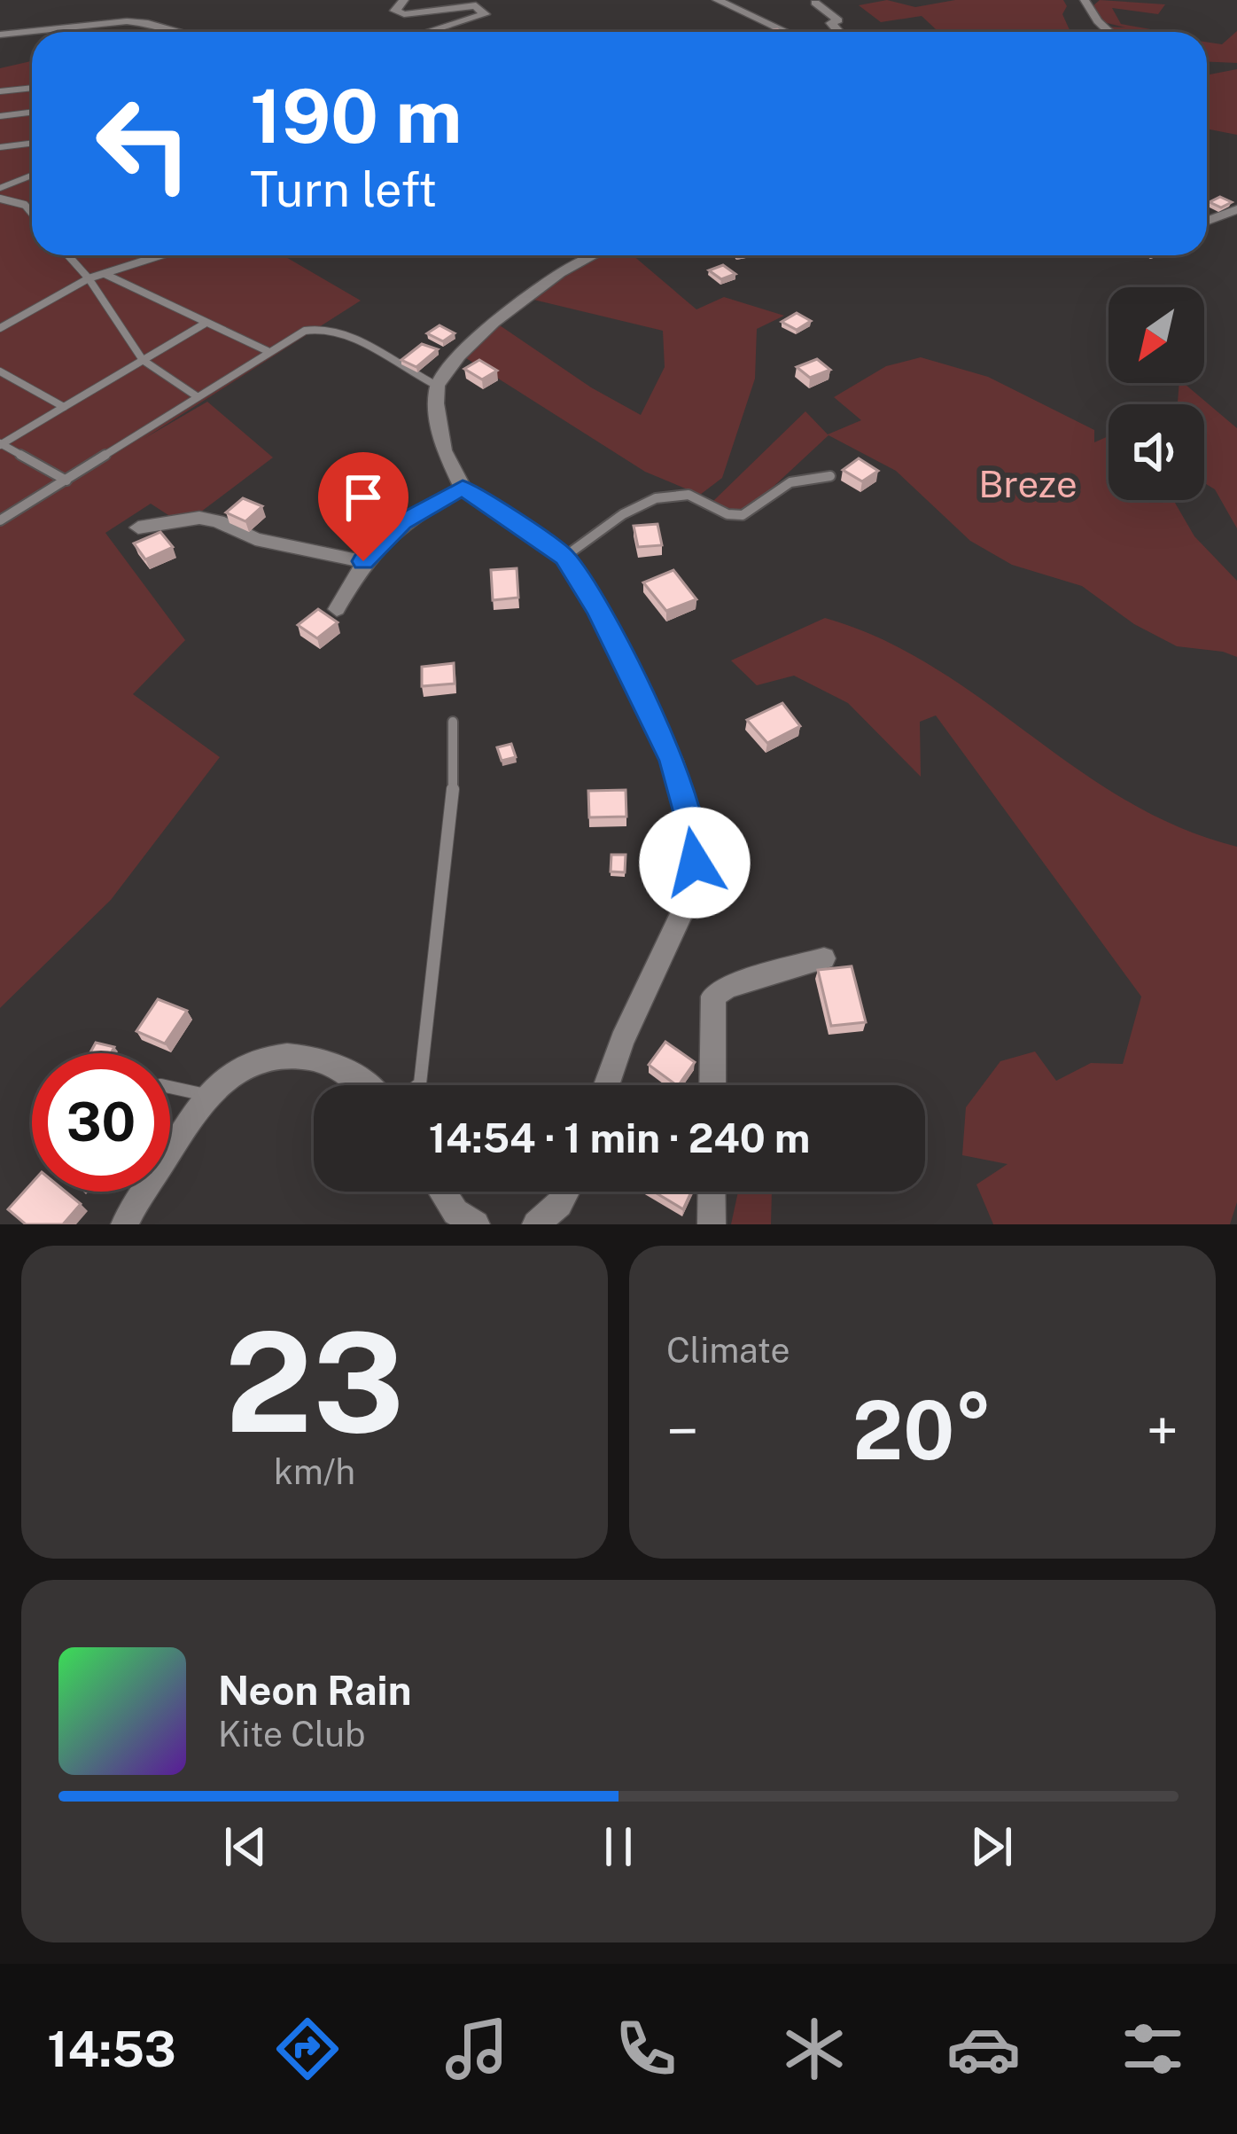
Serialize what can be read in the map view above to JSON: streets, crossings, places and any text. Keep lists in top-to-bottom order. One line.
{"parks":["Breze"],"north":"bottom left","page":{"turn":["190 m","Turn left"],"limit":"30","trip":"14:54 · 1 min · 240 m","tile":[["23","km/h"],"Climate"],"heat":["−","20°","+"],"song":["Neon Rain","Kite Club"],"tabs":"14:53"}}
